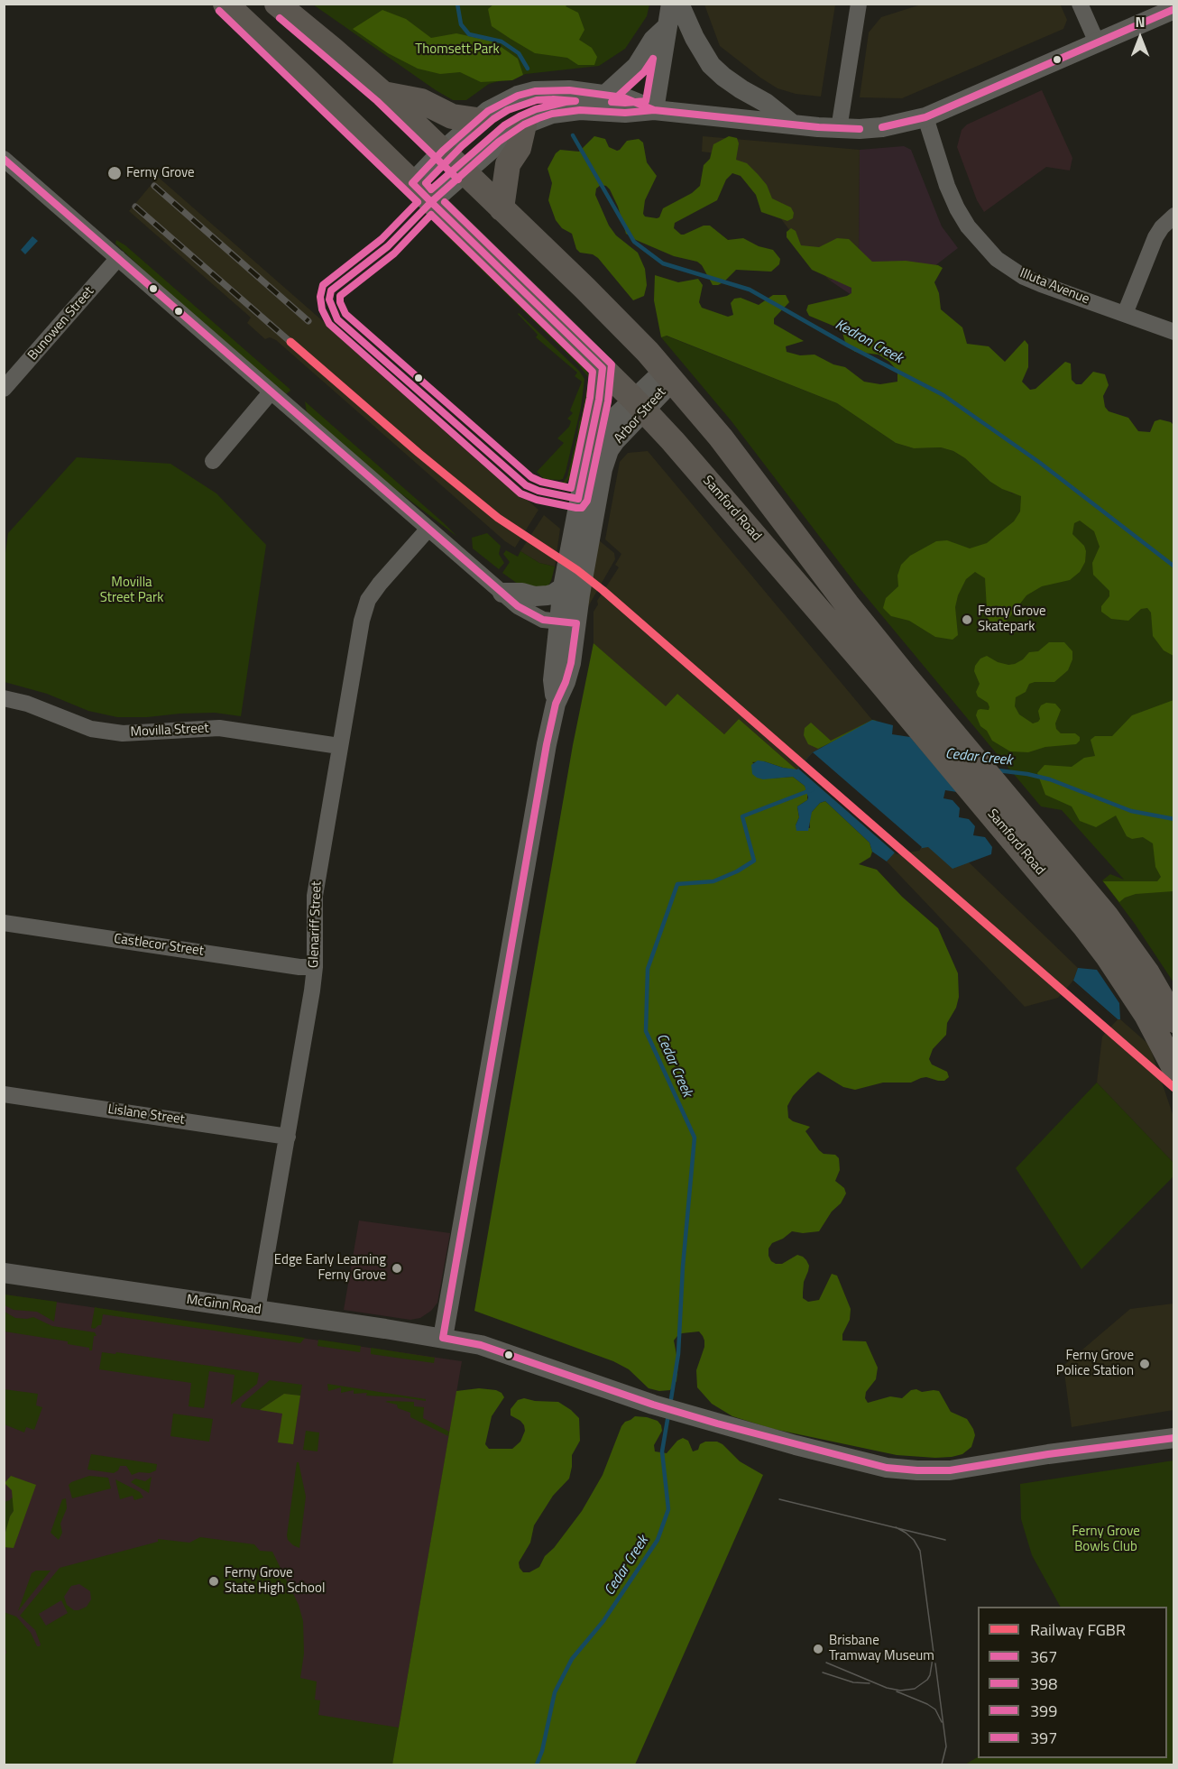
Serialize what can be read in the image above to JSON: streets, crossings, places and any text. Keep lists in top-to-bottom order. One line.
{"streets":{"main road":["Samford Road"],"street":["Illuta Avenue","Bunowen Street","Arbor Street","Movilla Street","Glenariff Street","Castlecor Street","Lislane Street","McGinn Road"]},"crossings":[["Arbor Street","Samford Road"],["Arbor Street","McGinn Road"],["Movilla Street","Glenariff Street"],["Glenariff Street","Castlecor Street"],["Glenariff Street","Lislane Street"],["Glenariff Street","McGinn Road"]],"water":["Kedron Creek","Cedar Creek"],"parks":["Thomsett Park","Movilla Street Park","Ferny Grove Bowls Club"],"places":["Ferny Grove","Ferny Grove Skatepark","Edge Early Learning Ferny Grove","Ferny Grove Police Station","Ferny Grove State High School","Brisbane Tramway Museum"],"lines":["transit line 398","transit line 399","transit line 397","transit line 367","rail line FGBR"],"legend":["Railway FGBR","367","398","399","397"],"north":"top"}
